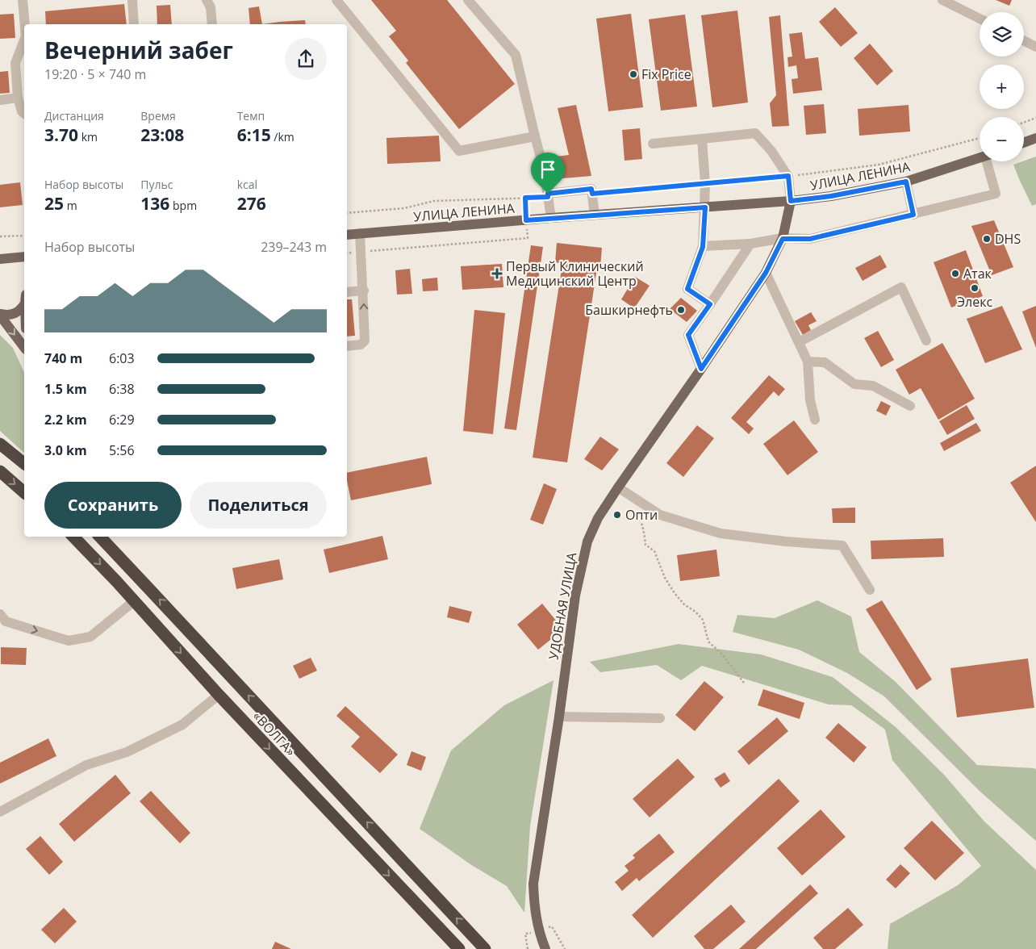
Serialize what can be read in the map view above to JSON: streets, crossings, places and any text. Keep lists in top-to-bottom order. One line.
{"streets":{"highway":["«ВОЛГА»"],"main road":["УЛИЦА ЛЕНИНА","УДОБНАЯ УЛИЦА"]},"crossings":[["УЛИЦА ЛЕНИНА","УДОБНАЯ УЛИЦА"]],"places":{"other":["Fix Price","DHS","Атак","Элекс","Башкирнефть","Опти"],"health":["Первый Клинический Медицинский Центр"]},"page":{"map_buttons":["+","−"],"heading":["Вечерний забег","19:20 · 5 × 740 m"],"stats":[["Дистанция","3.70 km"],["Время","23:08"],["Темп","6:15 /km"],["Набор высоты","25 m"],["Пульс","136 bpm"],["kcal","276"]],"chart":["Набор высоты","239–243 m"],"list":[{"name":"740 m","note":"6:03"},{"name":"1.5 km","note":"6:38"},{"name":"2.2 km","note":"6:29"},{"name":"3.0 km","note":"5:56"}],"buttons":["Сохранить","Поделиться"]}}
